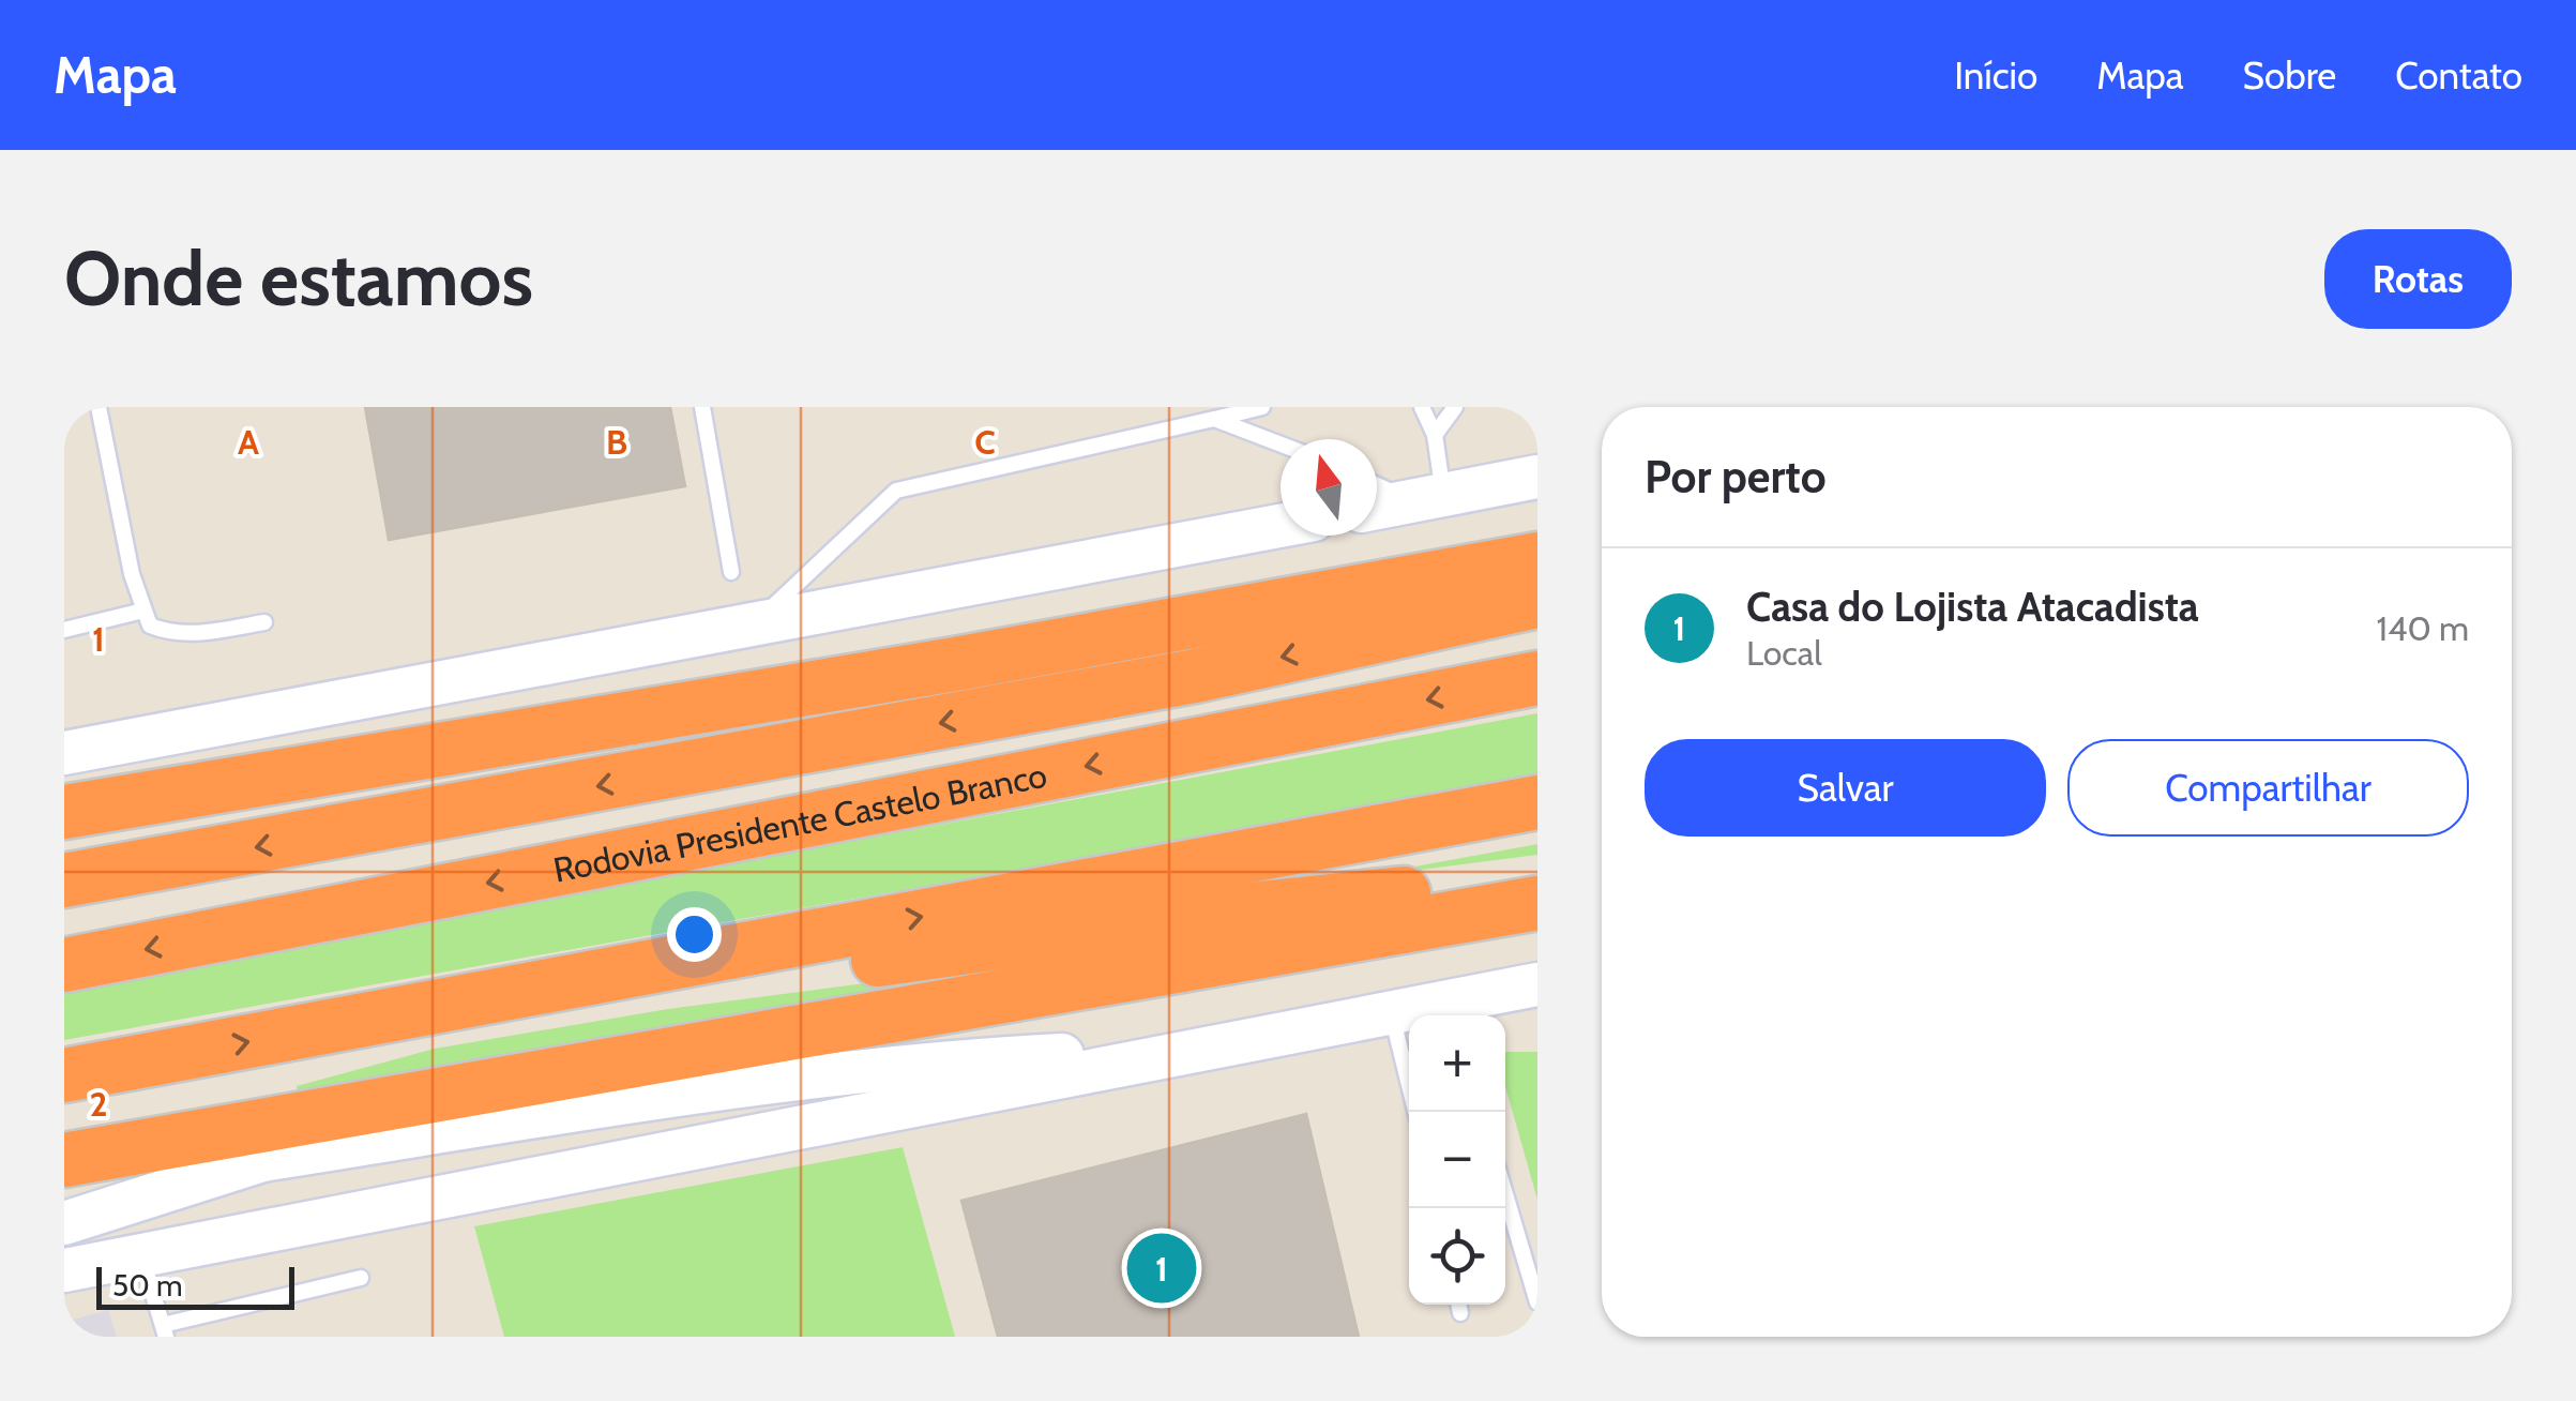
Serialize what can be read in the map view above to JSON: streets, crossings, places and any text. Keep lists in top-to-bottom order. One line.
{"streets":{"highway":["Rodovia Presidente Castelo Branco"]},"scale_bar":"50 m","north":"top","page":{"header":"Mapa","nav":["Início","Mapa","Sobre","Contato"],"buttons":["Rotas",["Salvar","Compartilhar"]],"title":"Onde estamos","heading":"Por perto","list":[{"mark":"1","name":"Casa do Lojista Atacadista","note":"Local","value":"140 m"}],"map_buttons":["+","−"],"pins":"1","scale":"50 m"},"grid":{"columns":["A","B","C"],"rows":["1","2"]}}
